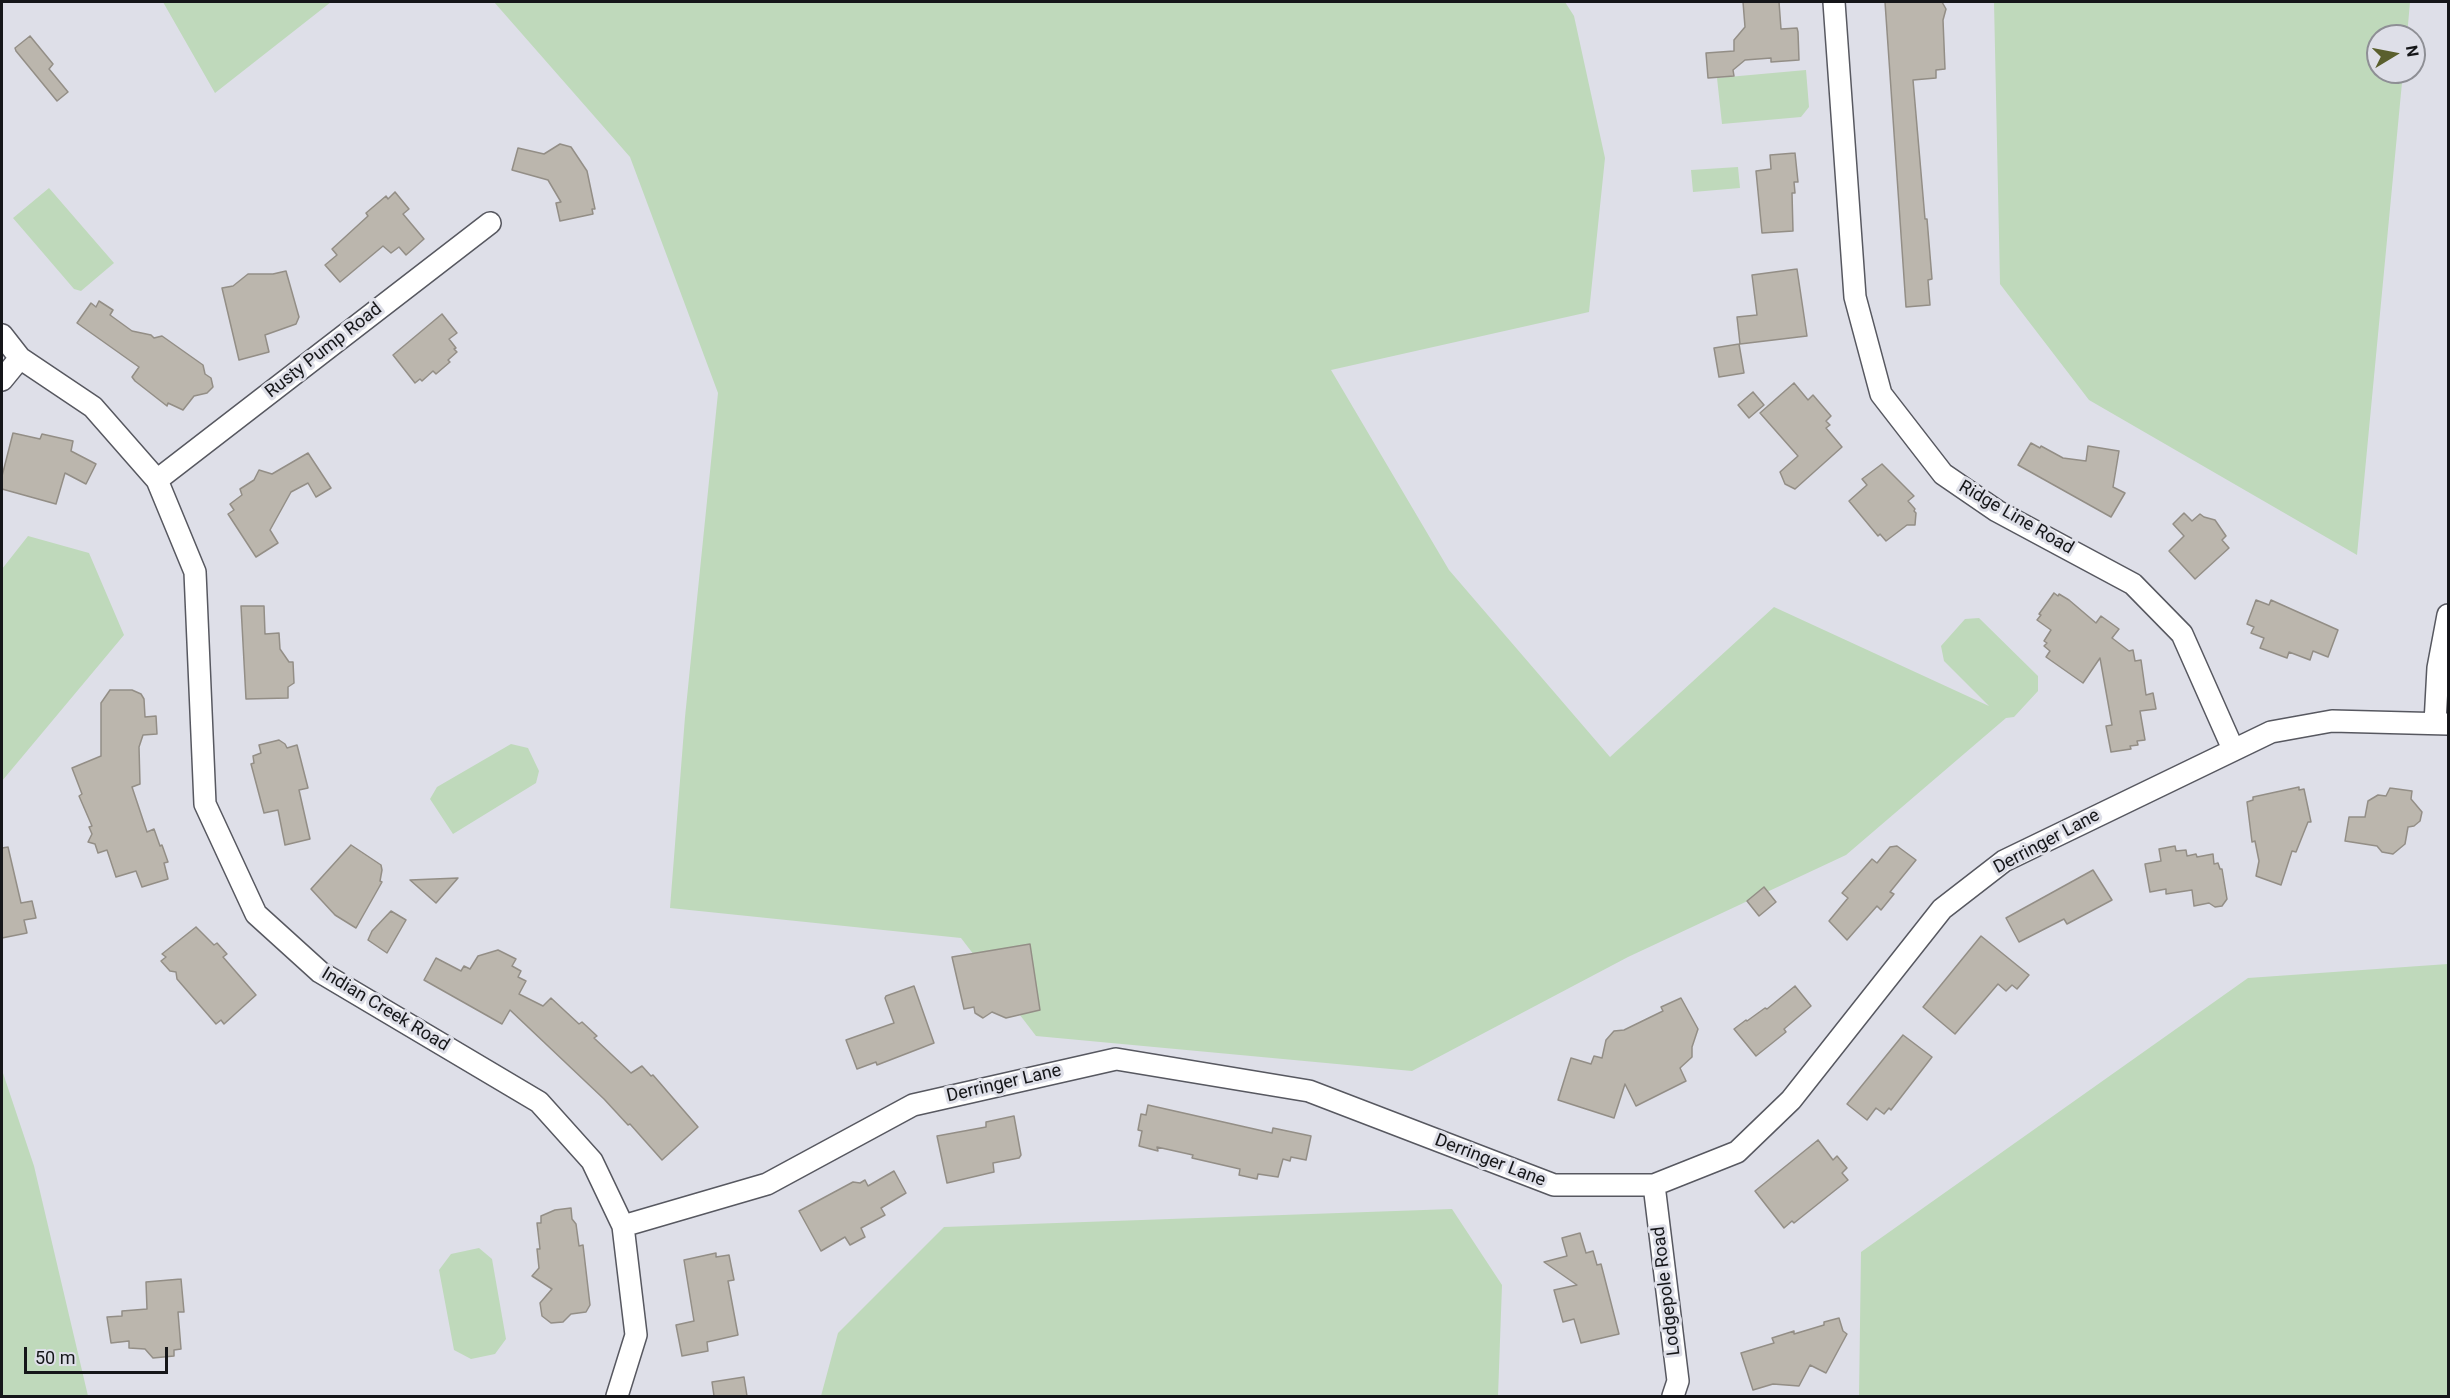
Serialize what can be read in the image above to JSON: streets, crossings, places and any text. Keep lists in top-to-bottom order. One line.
{"streets":{"street":["Rusty Pump Road","Ridge Line Road","Derringer Lane","Indian Creek Road","Lodgepole Road"]},"crossings":[["Rusty Pump Road","Indian Creek Road"],["Ridge Line Road","Derringer Lane"],["Derringer Lane","Indian Creek Road"],["Derringer Lane","Lodgepole Road"]],"scale_bar":"50 m","north":"right"}
